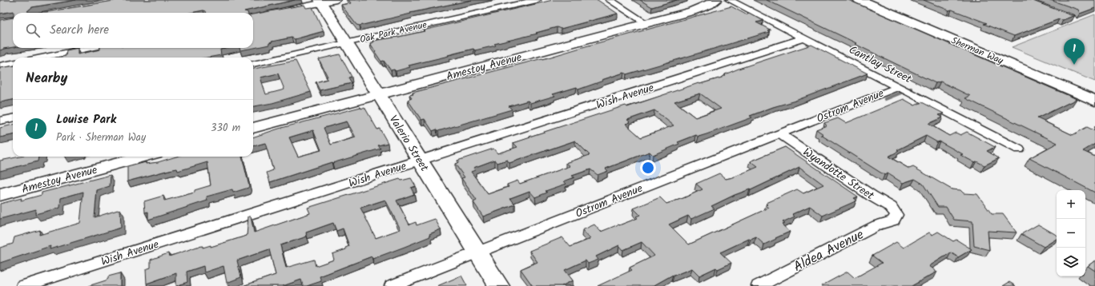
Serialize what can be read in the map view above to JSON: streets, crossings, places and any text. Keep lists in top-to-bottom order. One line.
{"streets":{"main road":["Sherman Way"],"street":["Oak Park Avenue","Cantlay Street","Amestoy Avenue","Wish Avenue","Ostrom Avenue","Valerio Street","Wyandotte Street","Aldea Avenue"]},"crossings":[["Oak Park Avenue","Valerio Street"],["Cantlay Street","Wish Avenue"],["Cantlay Street","Ostrom Avenue"],["Amestoy Avenue","Valerio Street"],["Wish Avenue","Valerio Street"],["Ostrom Avenue","Valerio Street"],["Ostrom Avenue","Wyandotte Street"],["Wyandotte Street","Aldea Avenue"]],"page":{"search":"Search here","pins":"1","heading":"Nearby","list":[{"mark":"1","name":"Louise Park","note":"Park · Sherman Way","value":"330 m"}],"map_buttons":["+","−"]}}
